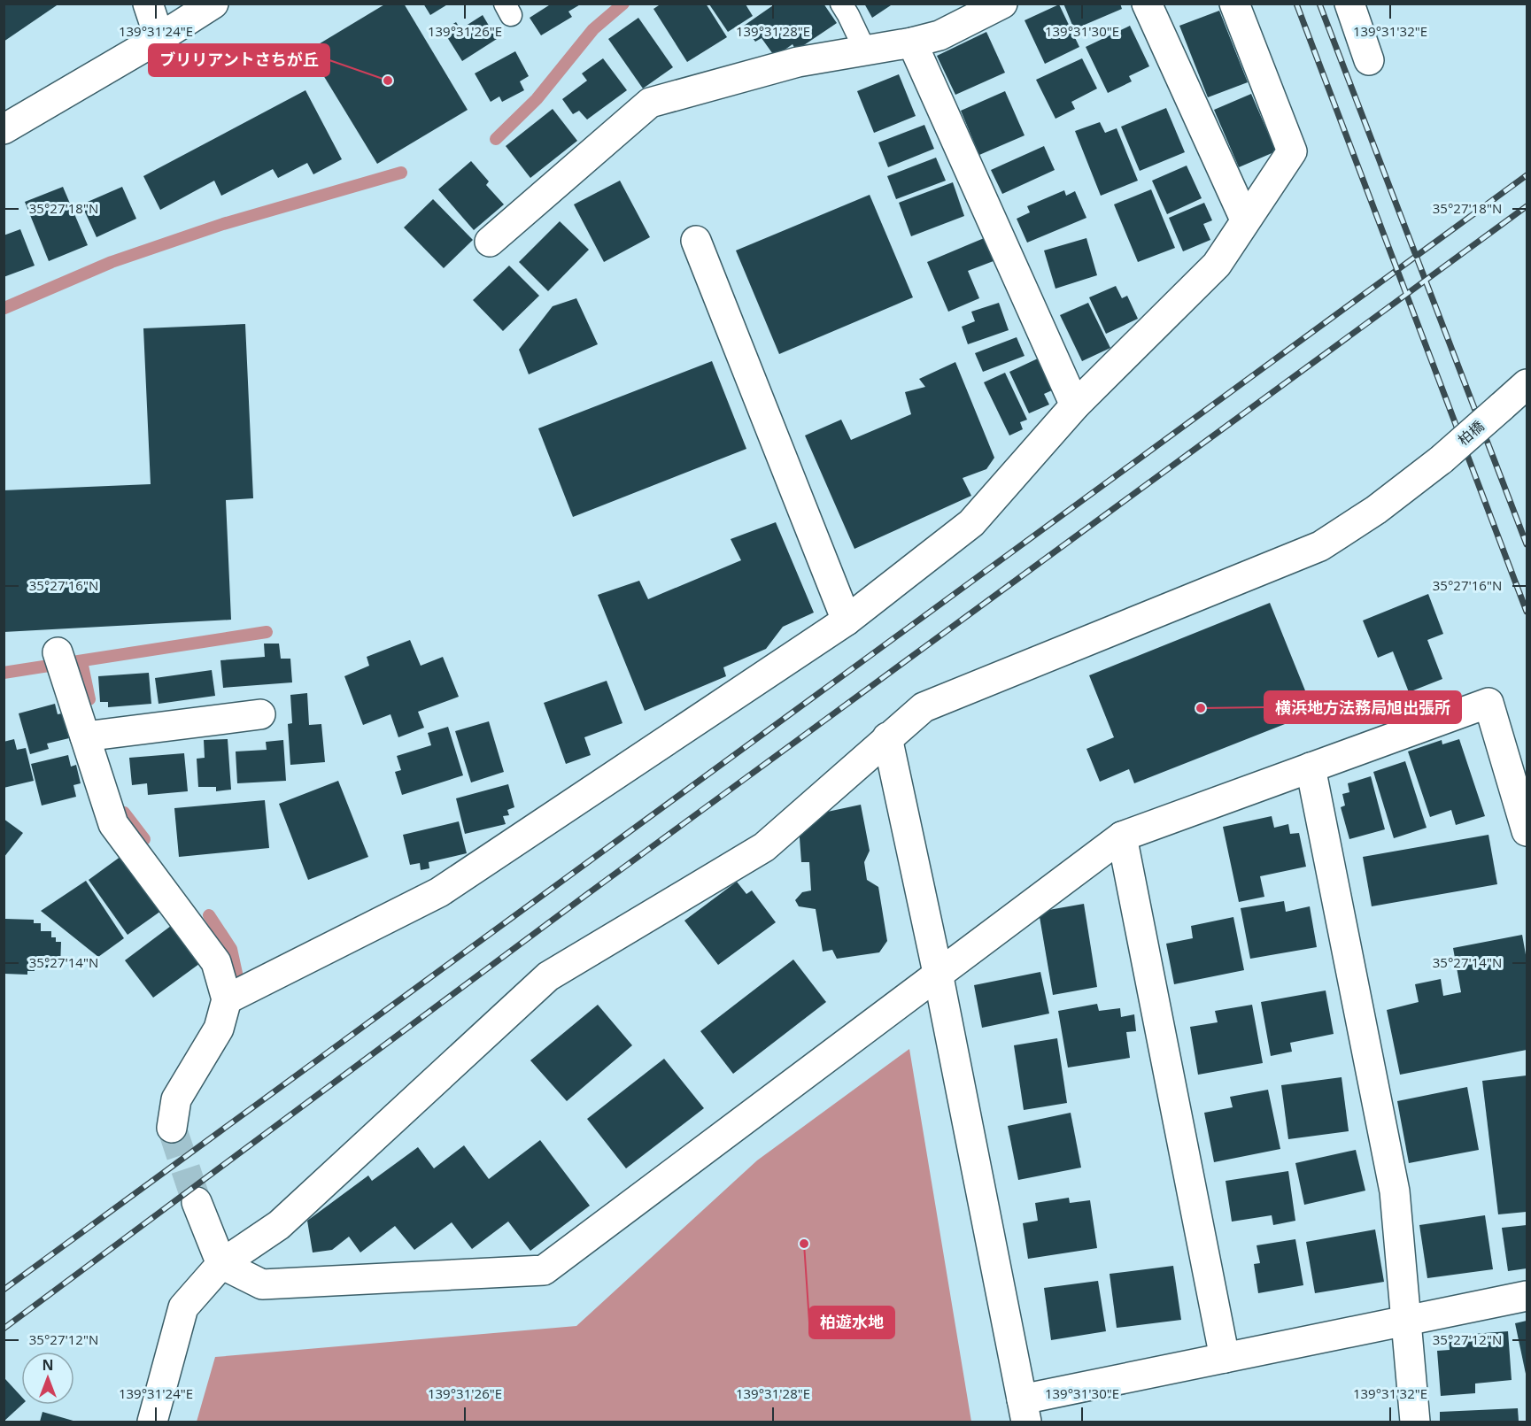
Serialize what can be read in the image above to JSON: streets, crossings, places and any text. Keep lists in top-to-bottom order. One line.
{"streets":{"street":["柏橋"]},"places":["ブリリアントさちが丘","横浜地方法務局旭出張所","柏遊水地"],"north":"top","coordinates":["139°31'24\"E","139°31'26\"E","139°31'28\"E","139°31'30\"E","139°31'32\"E","35°27'18\"N","35°27'16\"N","35°27'14\"N","35°27'12\"N"]}
